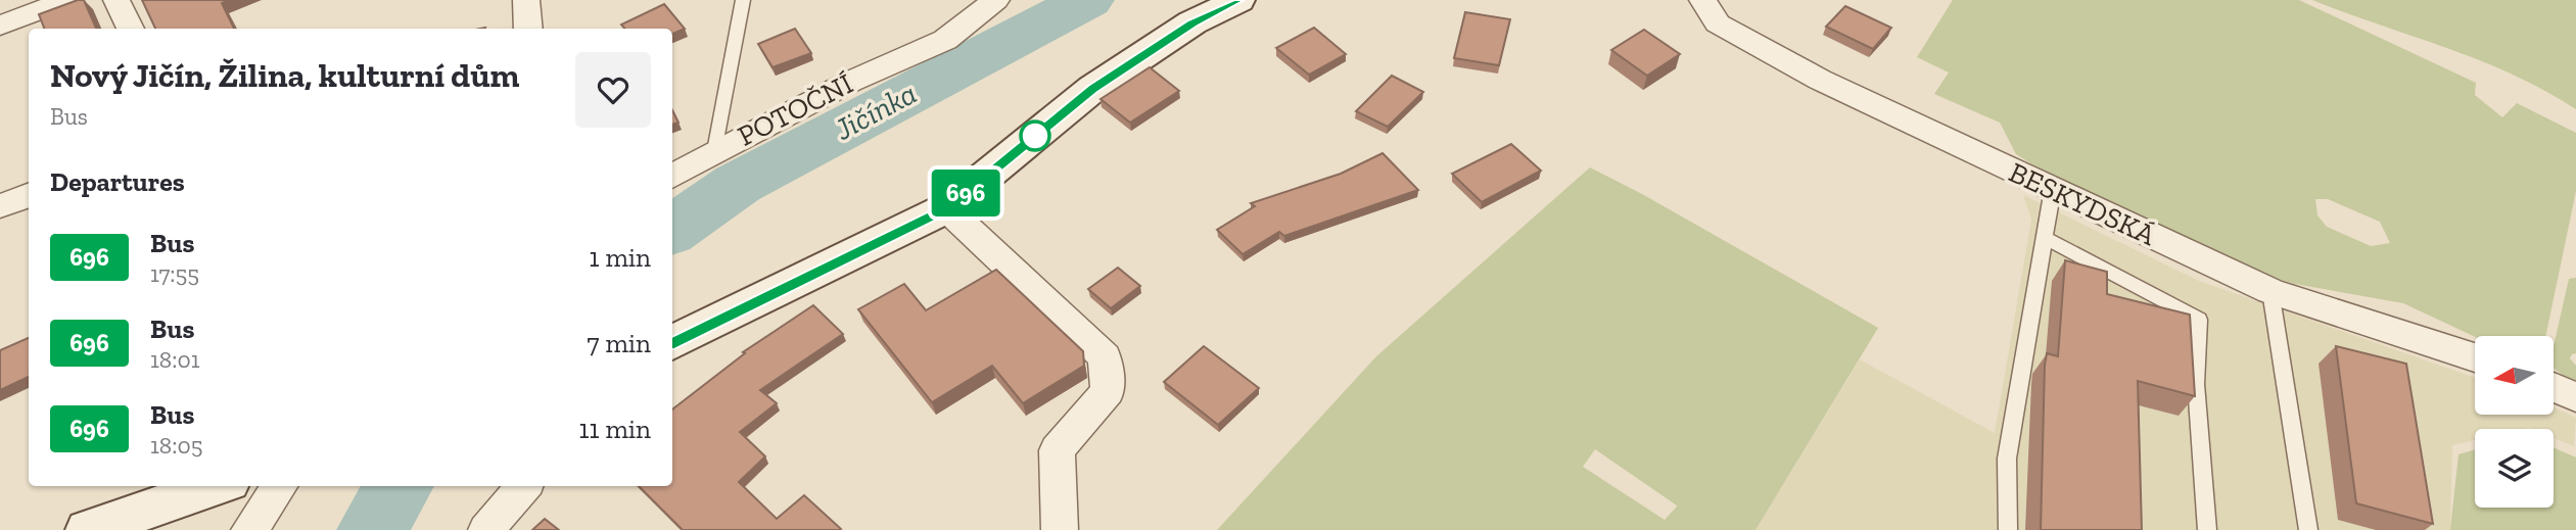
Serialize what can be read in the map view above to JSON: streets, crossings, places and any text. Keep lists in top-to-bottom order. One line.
{"streets":{"street":["POTOČNÍ","BESKYDSKÁ"]},"water":["Jičínka"],"lines":["bus line 696"],"north":"left","page":{"on_map":"696","heading":[["Nový Jičín, Žilina, kulturní dům","Bus"],"Departures"],"list":[{"mark":"696","name":"Bus","note":"17:55","value":"1 min"},{"mark":"696","name":"Bus","note":"18:01","value":"7 min"},{"mark":"696","name":"Bus","note":"18:05","value":"11 min"}]}}
